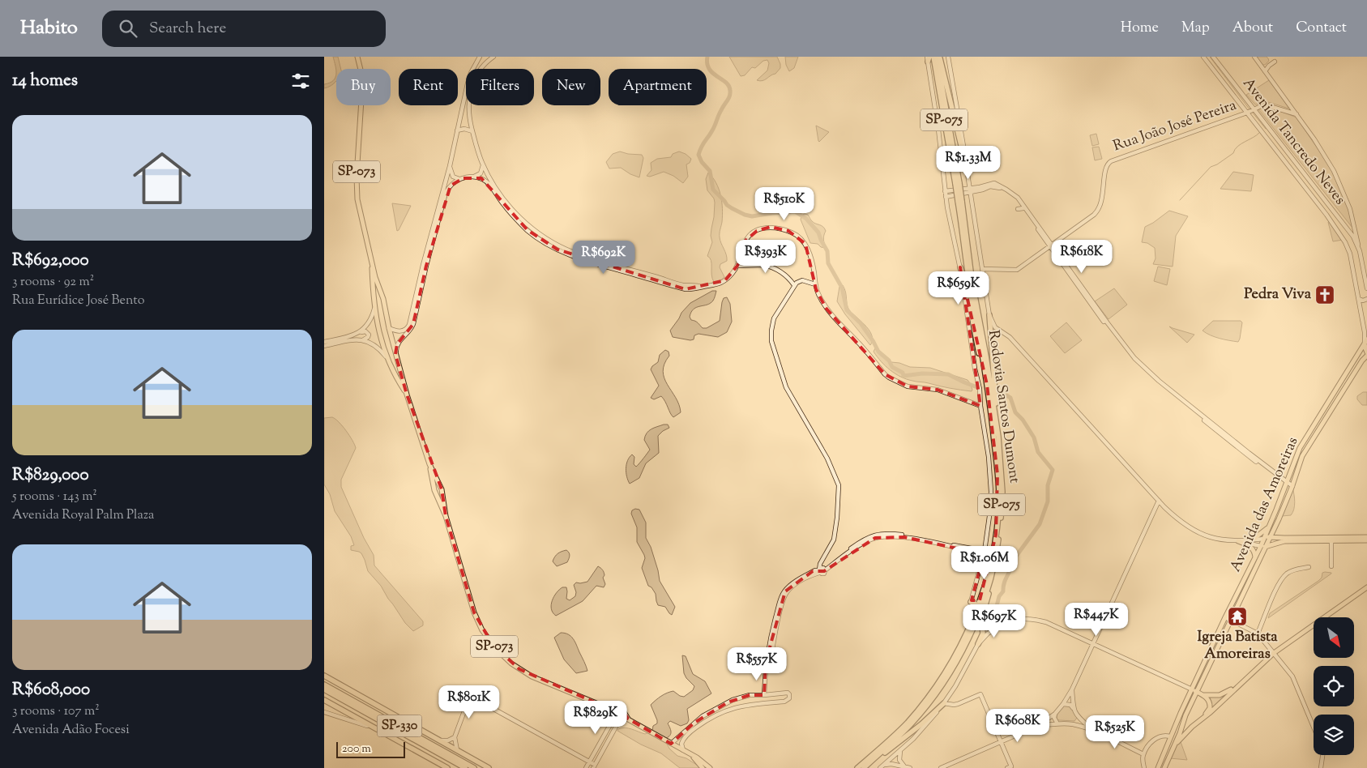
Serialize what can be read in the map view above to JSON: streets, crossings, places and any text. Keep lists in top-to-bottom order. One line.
{"streets":{"highway":["SP-075","Rodovia Santos Dumont","SP-330"],"main road":["SP-073","Avenida das Amoreiras"],"street":["Rua João José Pereira","Avenida Tancredo Neves"]},"crossings":[["Rua João José Pereira","Avenida Tancredo Neves"]],"places":{"church":["Pedra Viva"],"temple":["Igreja Batista Amoreiras"]},"scale_bar":"200 m","north":"bottom right","page":{"header":"Habito","search":"Search here","nav":["Home","Map","About","Contact"],"heading":"14 homes","chip":["Buy","Rent","Filters","New","Apartment"],"list":[{"name":"R$692,000","note":"3 rooms · 92 m² · Rua Eurídice José Bento"},{"name":"R$829,000","note":"5 rooms · 143 m² · Avenida Royal Palm Plaza"},{"name":"R$608,000","note":"3 rooms · 107 m² · Avenida Adão Focesi"}],"price":["R$1.33M","R$510K","R$393K","R$618K","R$692K","R$659K","R$1.06M","R$447K","R$697K","R$557K","R$801K","R$829K","R$608K","R$525K"],"scale":"200 m"}}
